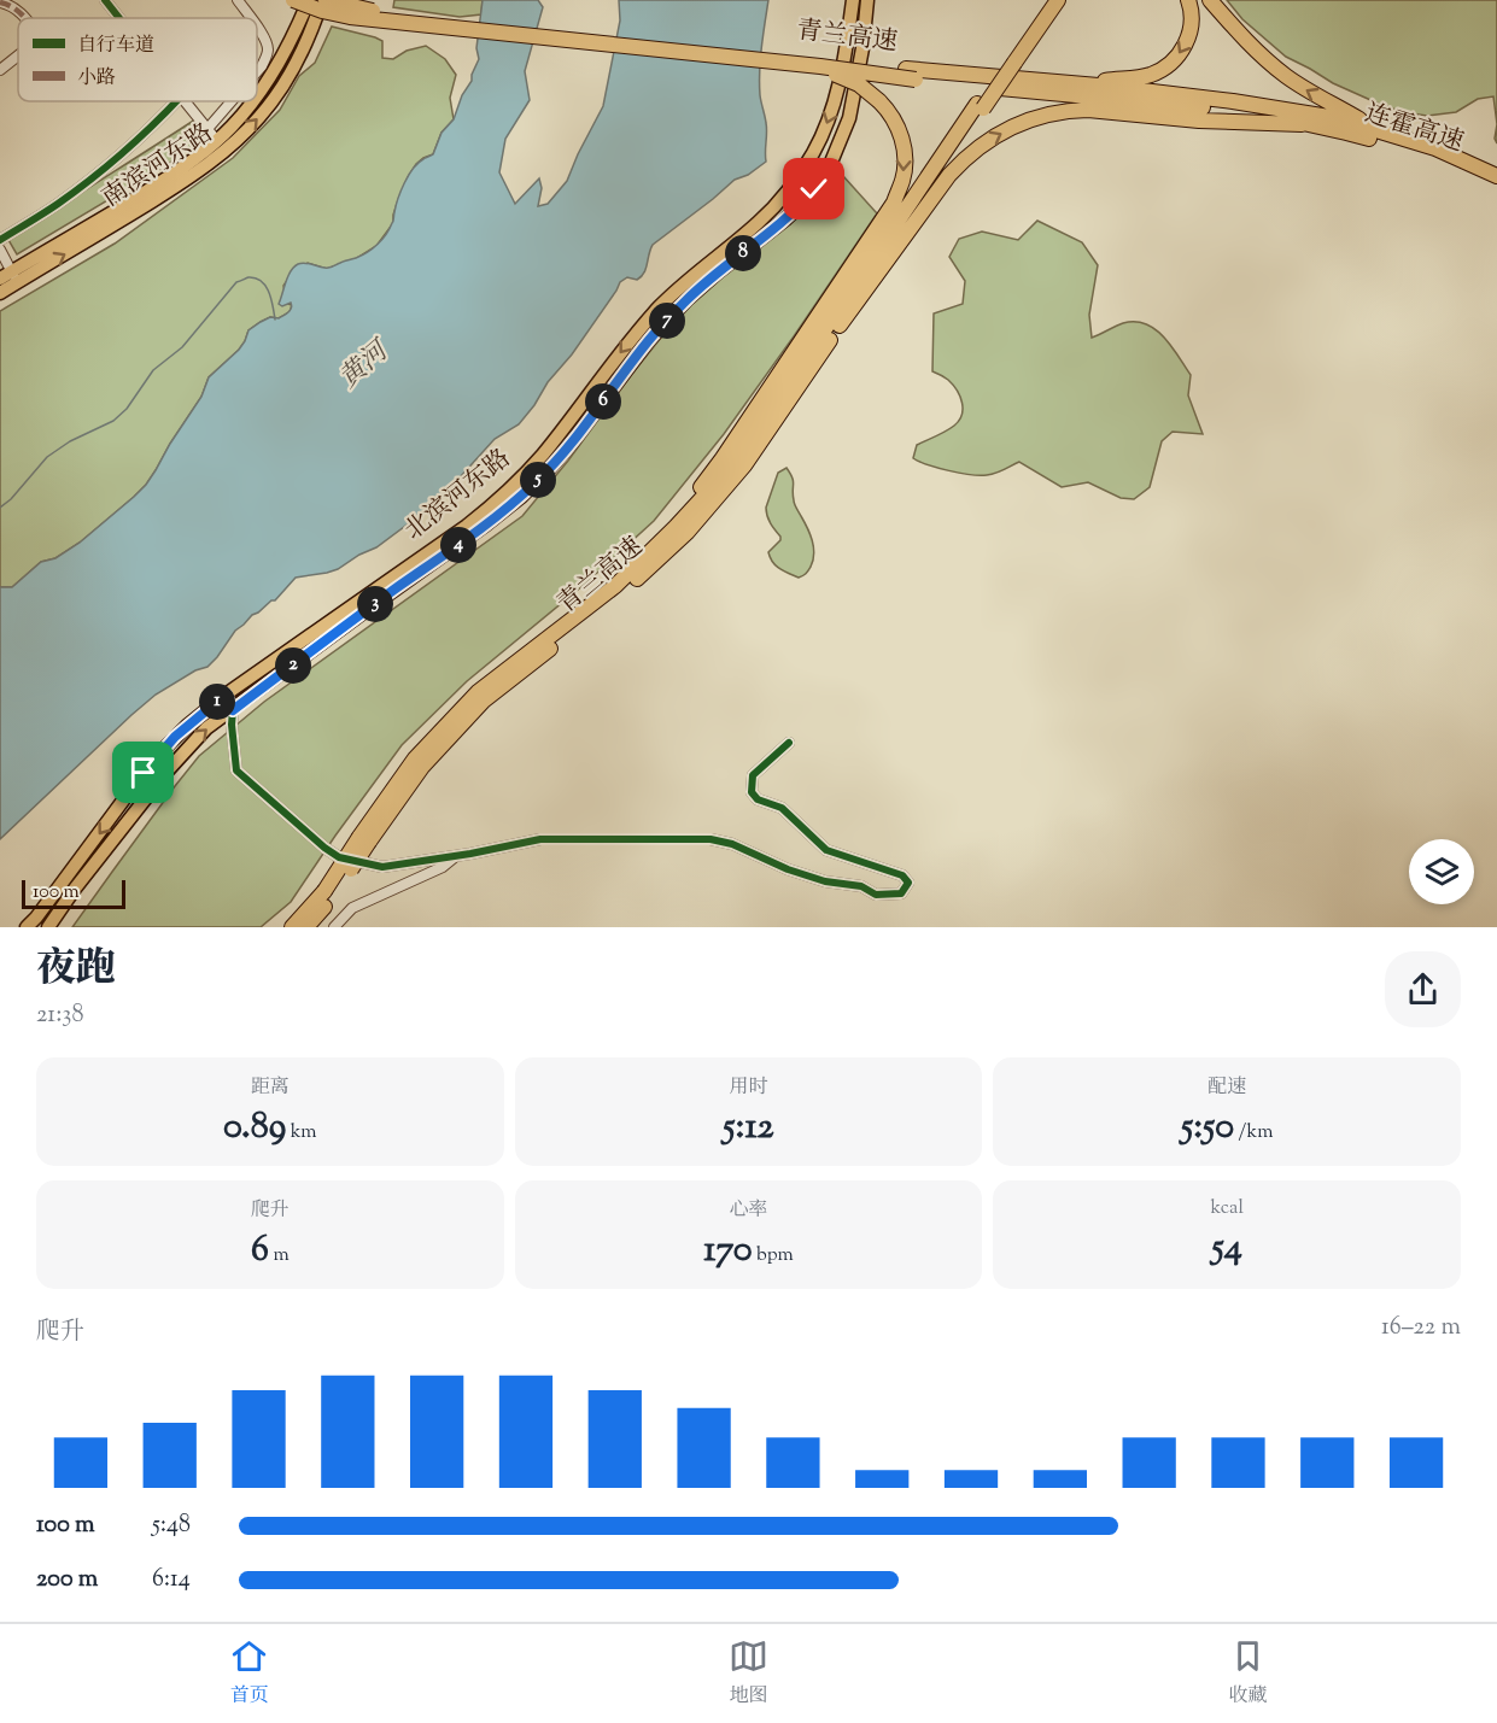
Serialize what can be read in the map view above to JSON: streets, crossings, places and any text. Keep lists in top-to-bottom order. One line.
{"streets":{"highway":["青兰高速","连霍高速"],"main road":["南滨河东路","北滨河东路"]},"crossings":[["青兰高速","南滨河东路"]],"water":["黄河"],"legend":["自行车道","小路"],"scale_bar":"100 m","page":{"pins":["8","7","6","5","4","3","2","1"],"scale":"100 m","heading":["夜跑","21:38"],"stats":[["距离","0.89 km"],["用时","5:12"],["配速","5:50 /km"],["爬升","6 m"],["心率","170 bpm"],["kcal","54"]],"chart":["爬升","16–22 m"],"list":[{"name":"100 m","note":"5:48"},{"name":"200 m","note":"6:14"}],"tabs":["首页","地图","收藏"]}}
